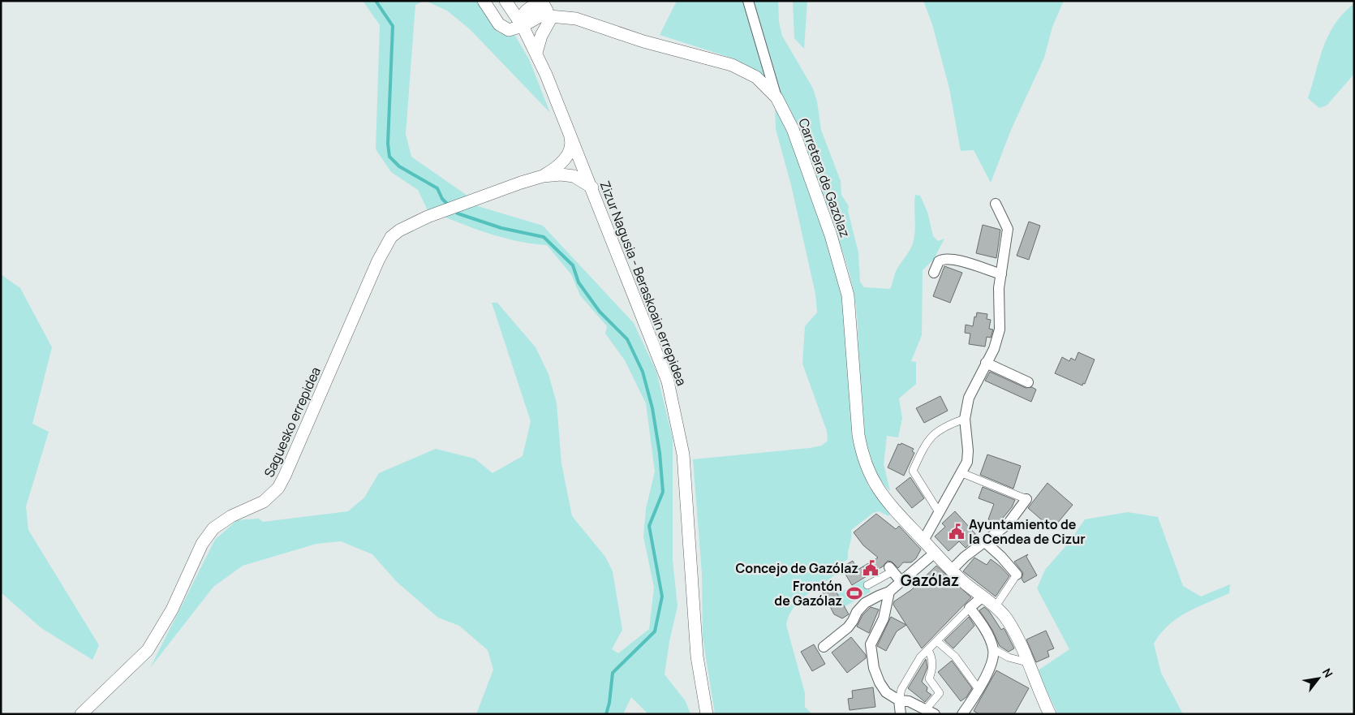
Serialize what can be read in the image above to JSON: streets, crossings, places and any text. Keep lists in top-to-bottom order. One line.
{"streets":{"street":["Carretera de Gazólaz","Zizur Nagusia - Beraskoain errepidea","Saguesko errepidea"]},"districts":["Gazólaz"],"places":{"public building":["Ayuntamiento de la Cendea de Cizur","Concejo de Gazólaz"],"sports":["Frontón de Gazólaz"]},"north":"top right"}
